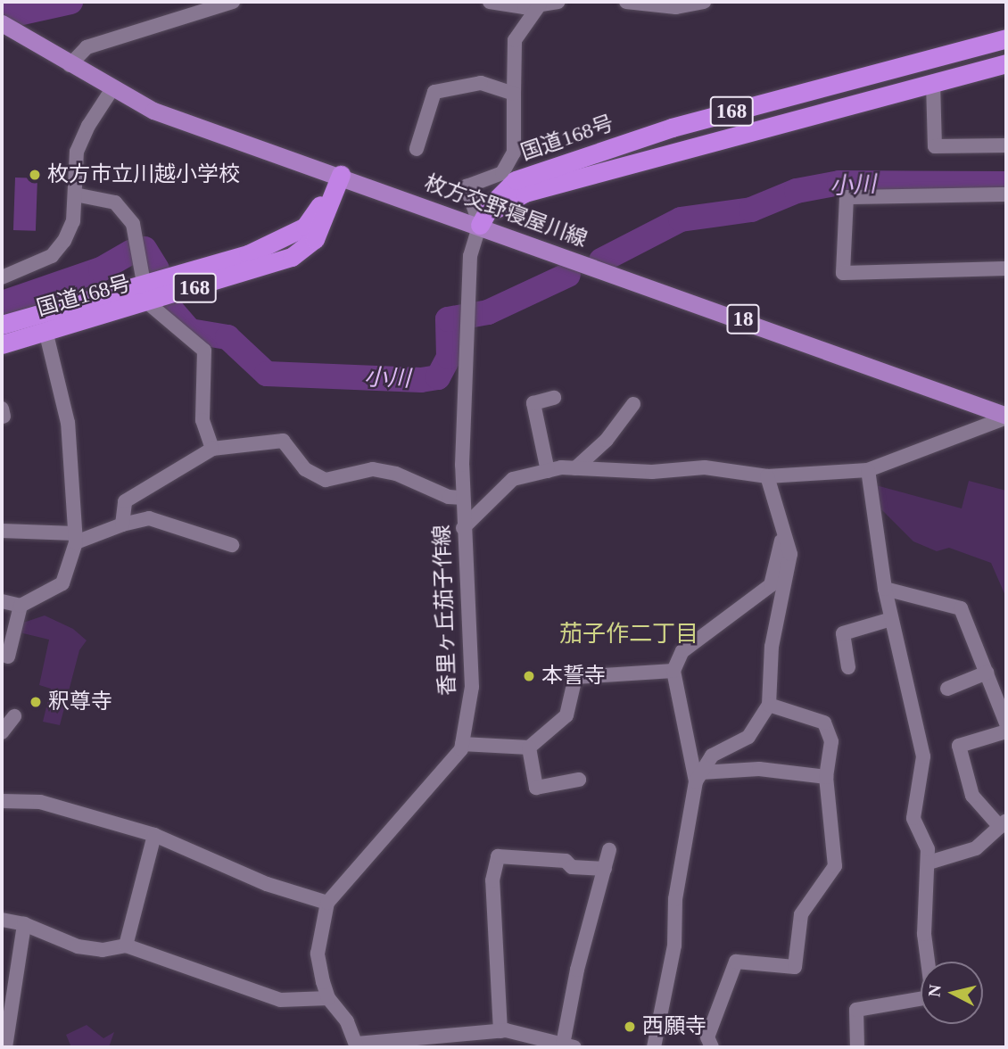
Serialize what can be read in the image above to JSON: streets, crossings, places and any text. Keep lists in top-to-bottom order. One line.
{"streets":{"highway":["168","国道168号"],"main road":["枚方交野寝屋川線","18"],"street":["香里ヶ丘茄子作線"]},"crossings":[["国道168号","枚方交野寝屋川線"],["国道168号","香里ヶ丘茄子作線"],["枚方交野寝屋川線","香里ヶ丘茄子作線"]],"districts":["茄子作二丁目"],"water":["小川"],"places":["枚方市立川越小学校","本誓寺","釈尊寺","西願寺"],"north":"left"}
